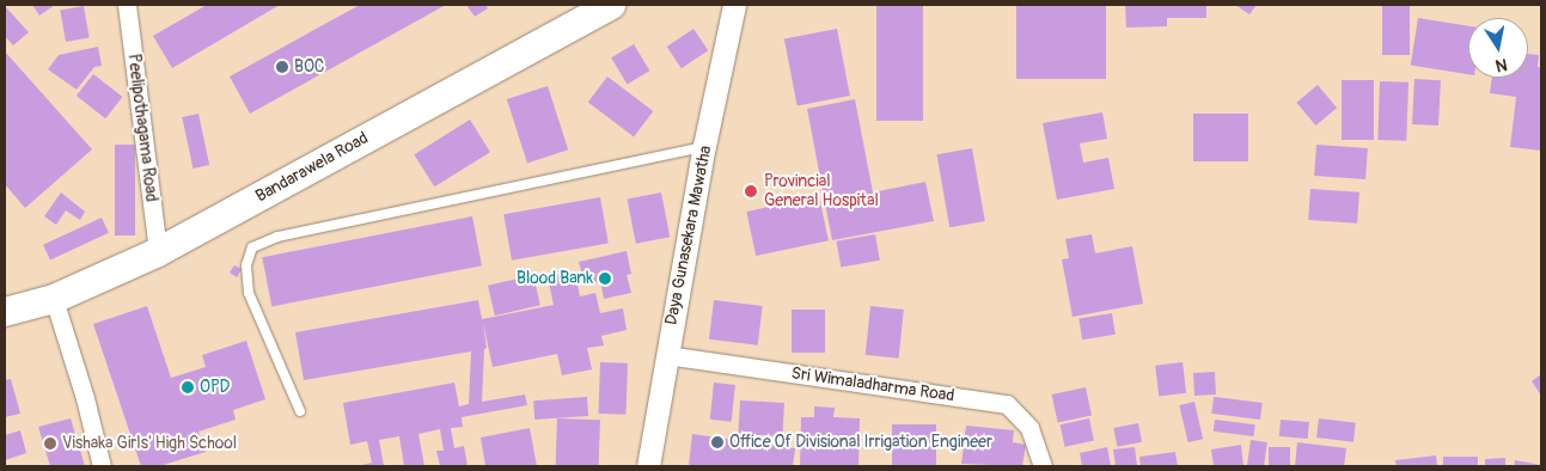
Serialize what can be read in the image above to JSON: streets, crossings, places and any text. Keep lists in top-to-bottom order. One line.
{"streets":{"highway":["Bandarawela Road"],"street":["Peelipothagama Road","Daya Gunasekara Mawatha","Sri Wimaladharma Road"]},"crossings":[["Peelipothagama Road","Bandarawela Road"],["Daya Gunasekara Mawatha","Sri Wimaladharma Road"]],"places":["BOC","Provincial General Hospital","Blood Bank","OPD","Office Of Divisional Irrigation Engineer","Vishaka Girls' High School"],"north":"bottom"}
